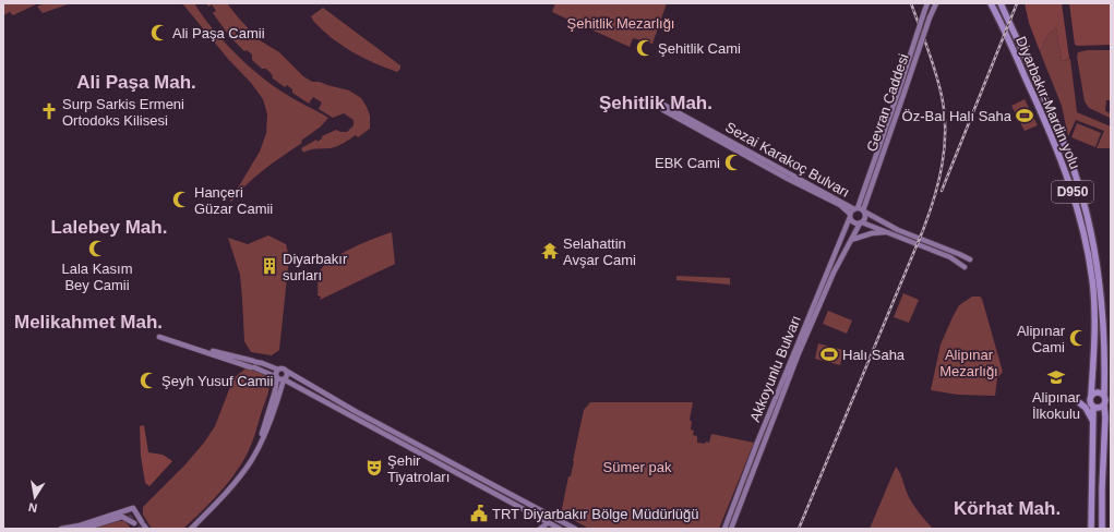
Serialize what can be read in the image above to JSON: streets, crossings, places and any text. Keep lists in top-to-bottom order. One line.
{"streets":{"highway":["Diyarbakır-Mardin yolu","D950"],"main road":["Gevran Caddesi","Sezai Karakoç Bulvarı","Akkoyunlu Bulvarı"]},"crossings":[["Gevran Caddesi","Sezai Karakoç Bulvarı"],["Gevran Caddesi","Akkoyunlu Bulvarı"],["Sezai Karakoç Bulvarı","Akkoyunlu Bulvarı"]],"districts":["Ali Paşa Mah.","Şehitlik Mah.","Lalebey Mah.","Melikahmet Mah.","Körhat Mah."],"parks":["Şehitlik Mezarlığı","Alipınar Mezarlığı","Sümer pak"],"places":{"mosque":["Ali Paşa Camii","Şehitlik Cami","EBK Cami","Hançeri Güzar Camii","Lala Kasım Bey Camii","Alipınar Cami","Şeyh Yusuf Camii"],"church":["Surp Sarkis Ermeni Ortodoks Kilisesi"],"sports":["Öz-Bal Halı Saha","Halı Saha"],"temple":["Selahattin Avşar Cami"],"building":["Diyarbakır surları"],"school or university":["Alipınar İlkokulu"],"theatre":["Şehir Tiyatroları"],"public building":["TRT Diyarbakır Bölge Müdürlüğü"]},"north":"bottom"}
